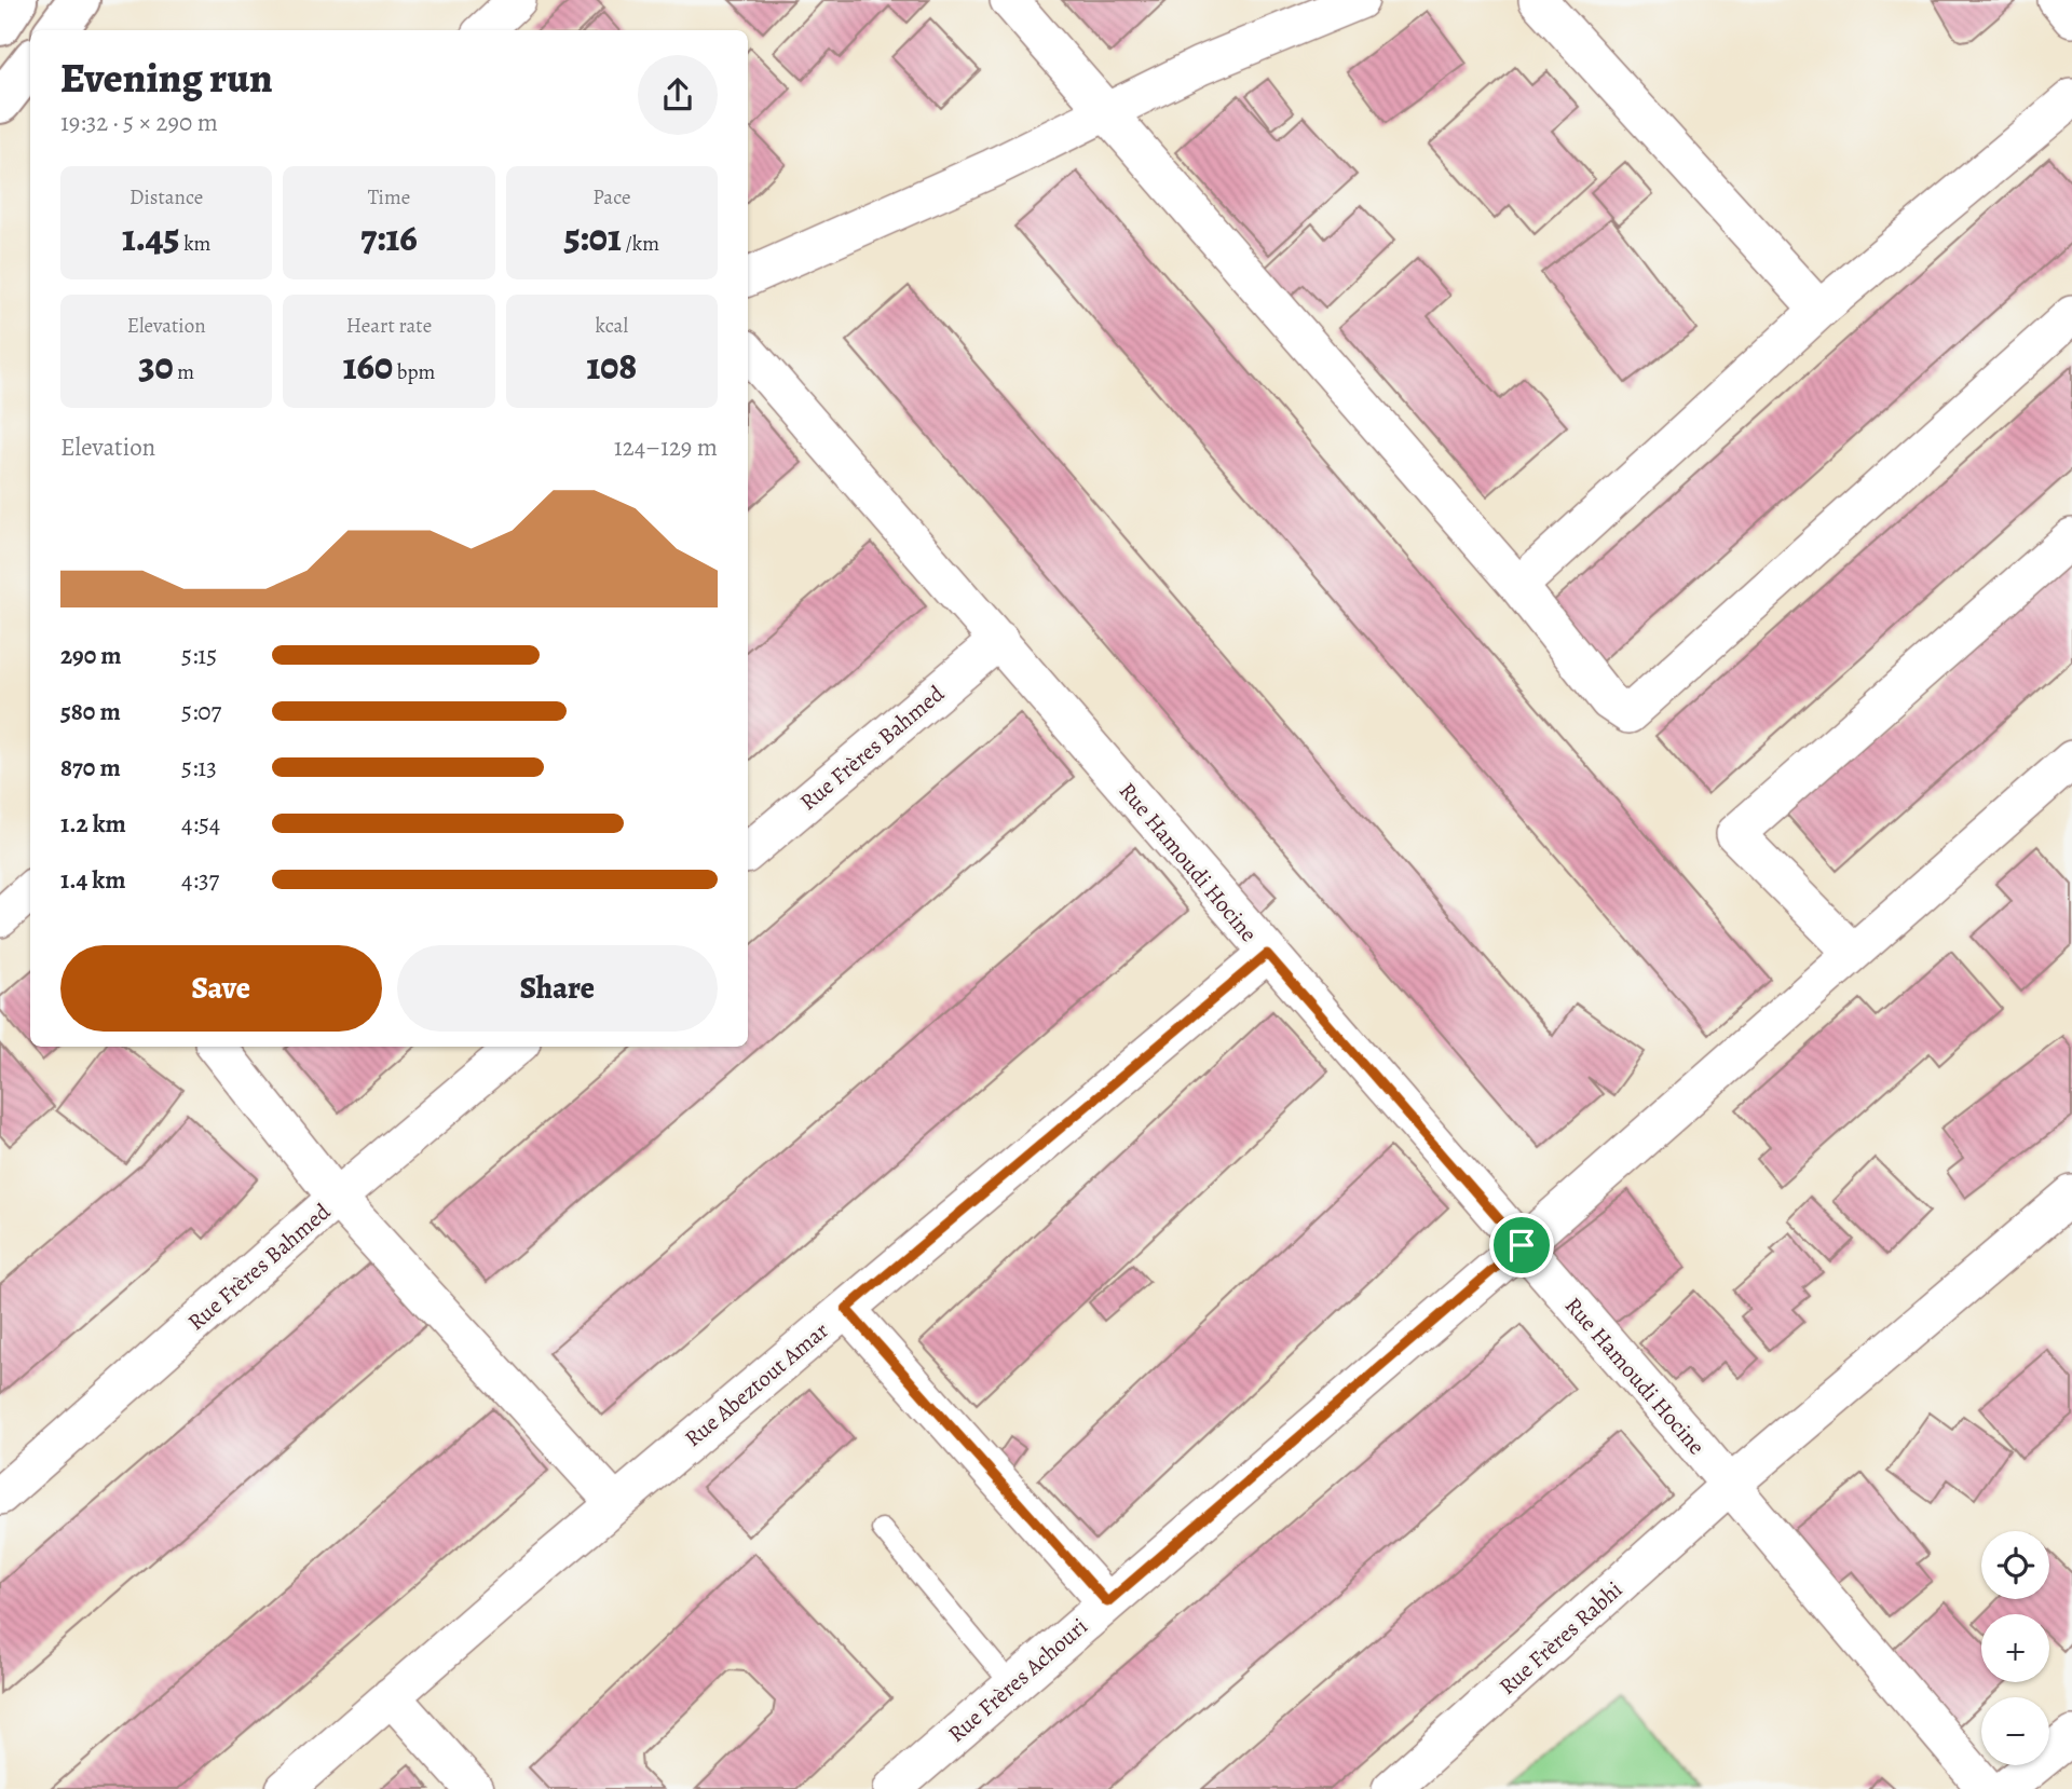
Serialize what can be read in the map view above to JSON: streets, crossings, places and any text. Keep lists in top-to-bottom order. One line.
{"streets":{"street":["Rue Frères Bahmed","Rue Hamoudi Hocine","Rue Abeztout Amar","Rue Frères Rabhi","Rue Frères Achouri"]},"crossings":[["Rue Frères Bahmed","Rue Hamoudi Hocine"],["Rue Hamoudi Hocine","Rue Abeztout Amar"],["Rue Hamoudi Hocine","Rue Frères Rabhi"],["Rue Hamoudi Hocine","Rue Frères Achouri"]],"page":{"heading":["Evening run","19:32 · 5 × 290 m"],"stats":[["Distance","1.45 km"],["Time","7:16"],["Pace","5:01 /km"],["Elevation","30 m"],["Heart rate","160 bpm"],["kcal","108"]],"chart":["Elevation","124–129 m"],"list":[{"name":"290 m","note":"5:15"},{"name":"580 m","note":"5:07"},{"name":"870 m","note":"5:13"},{"name":"1.2 km","note":"4:54"},{"name":"1.4 km","note":"4:37"}],"buttons":["Save","Share"],"map_buttons":["+","−"]}}
